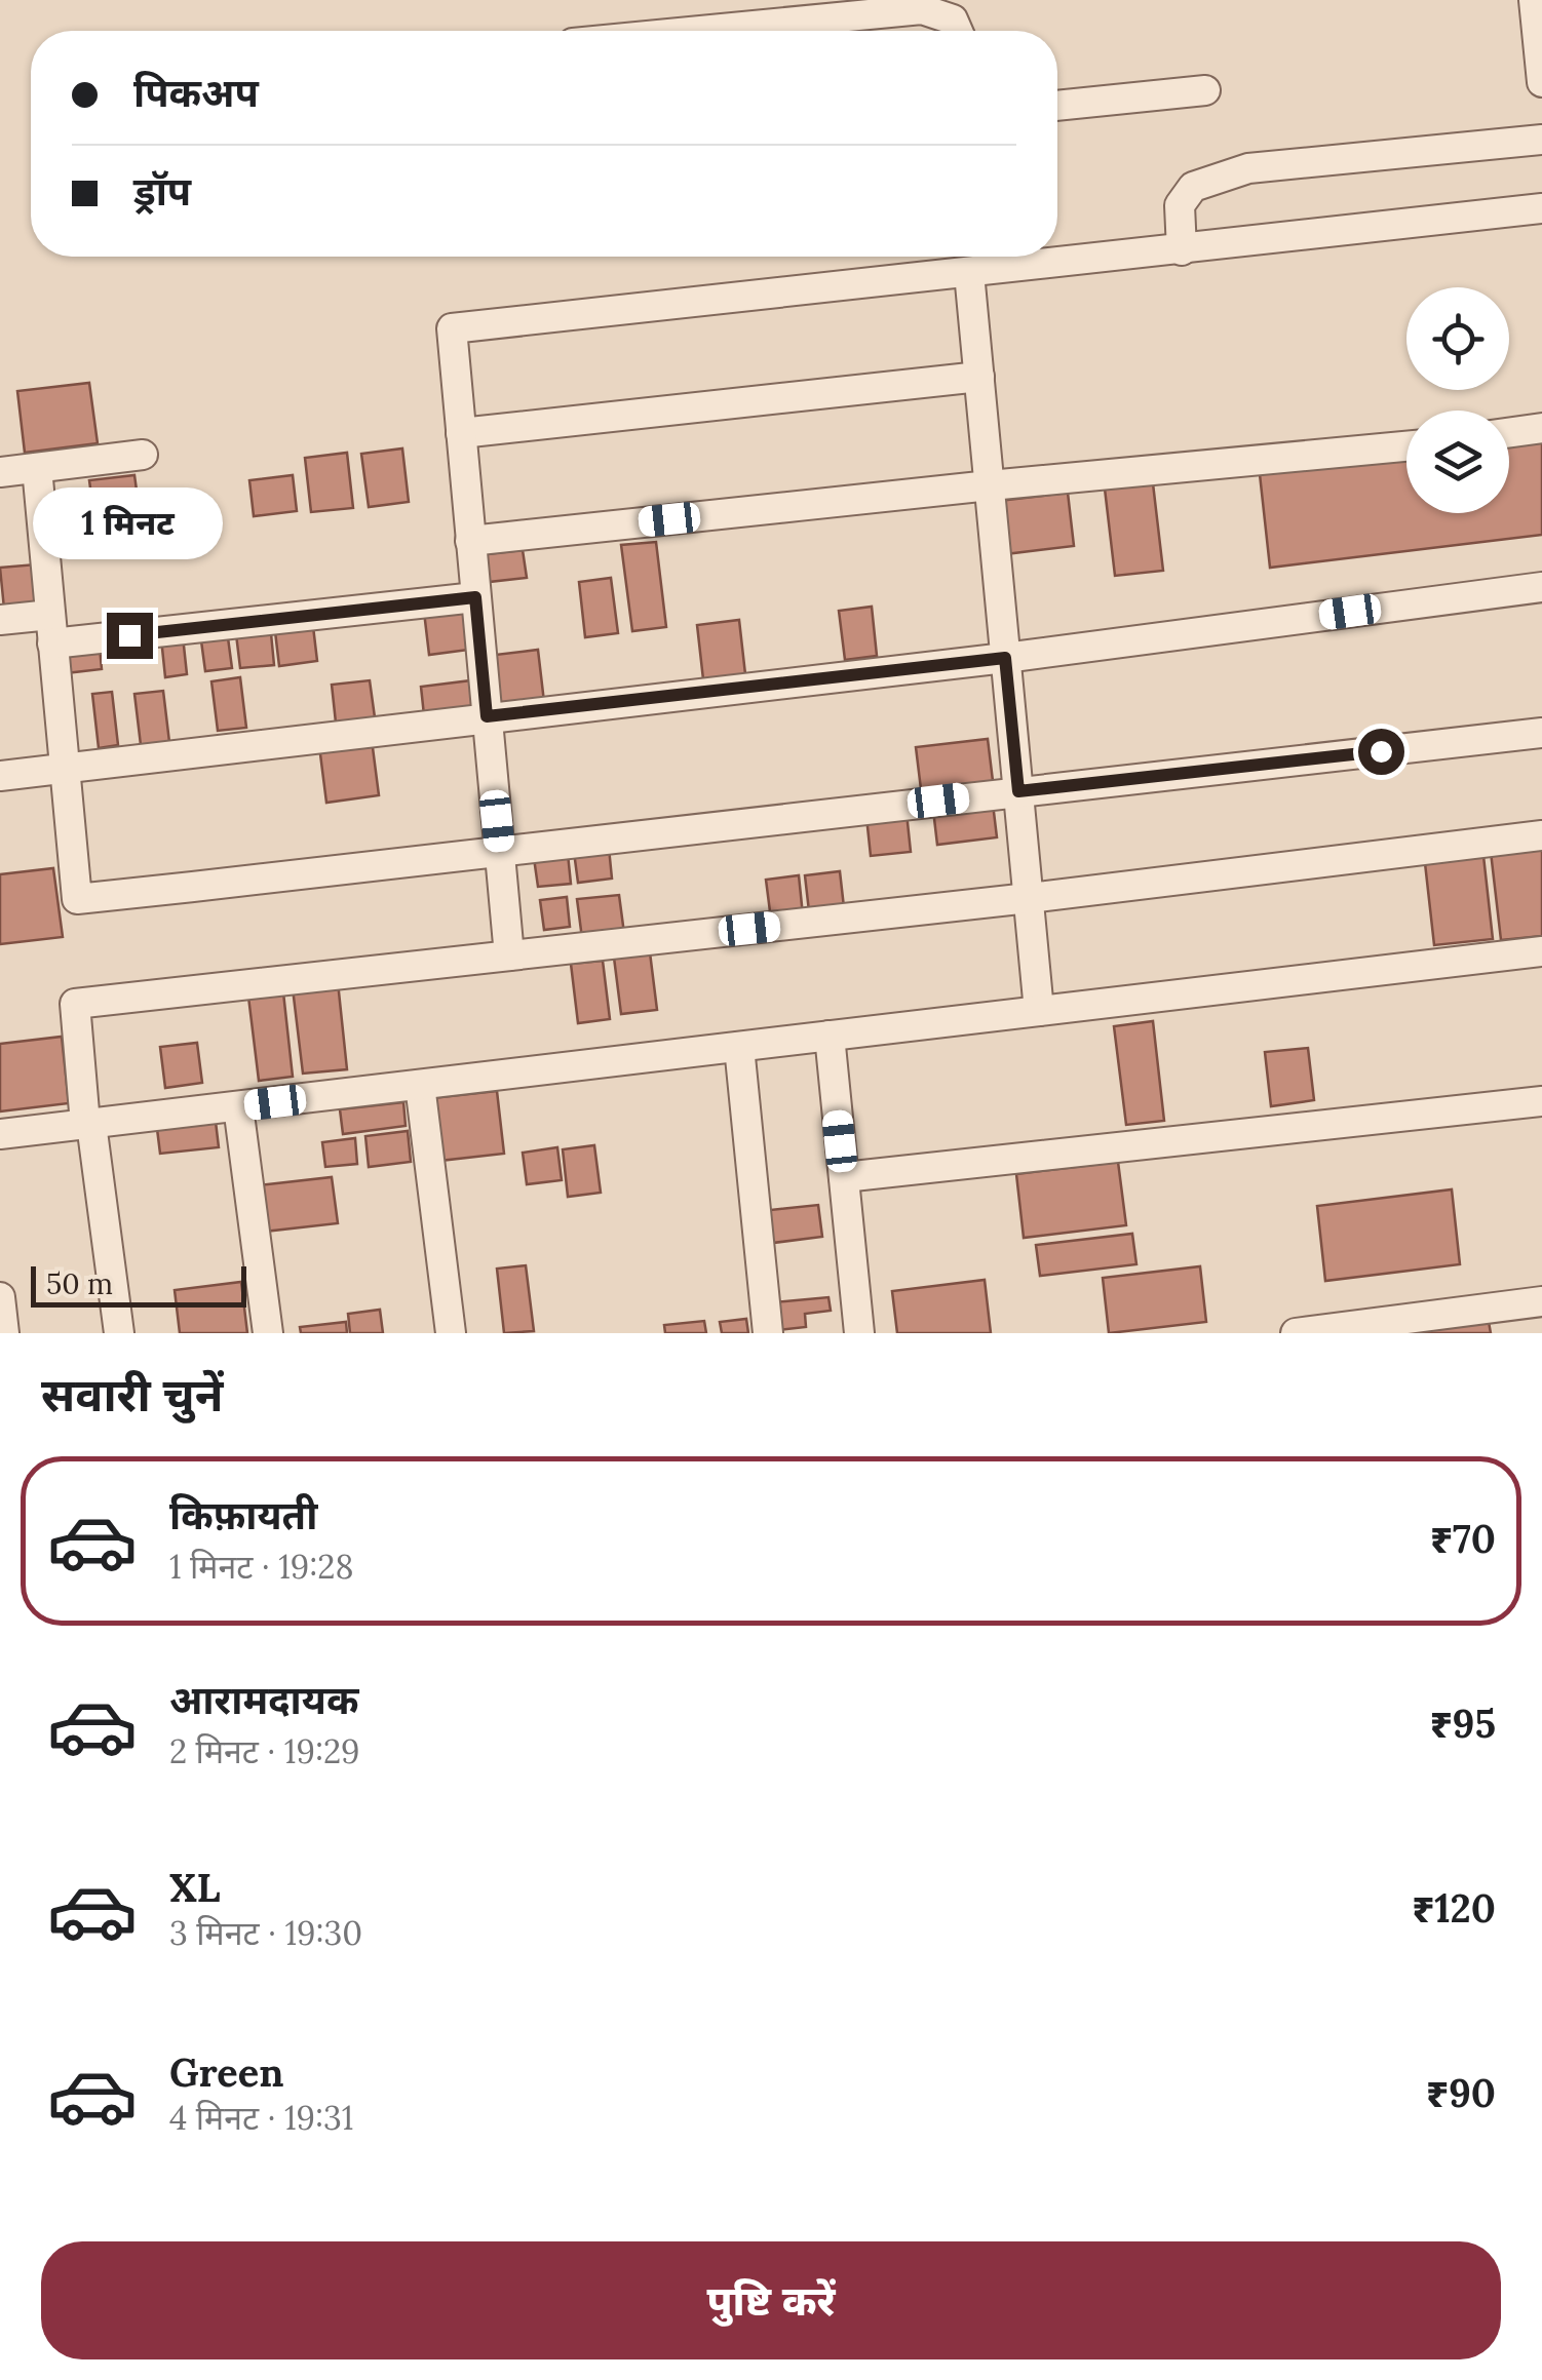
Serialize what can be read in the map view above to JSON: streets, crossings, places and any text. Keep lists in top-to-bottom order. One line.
{"scale_bar":"50 m","page":{"banner":["पिकअप","ड्रॉप"],"bubble":"1 मिनट","scale":"50 m","heading":"सवारी चुनें","list":[{"name":"किफ़ायती","note":"1 मिनट · 19:28","value":"₹70"},{"name":"आरामदायक","note":"2 मिनट · 19:29","value":"₹95"},{"name":"XL","note":"3 मिनट · 19:30","value":"₹120"},{"name":"Green","note":"4 मिनट · 19:31","value":"₹90"}],"buttons":"पुष्टि करें"}}
